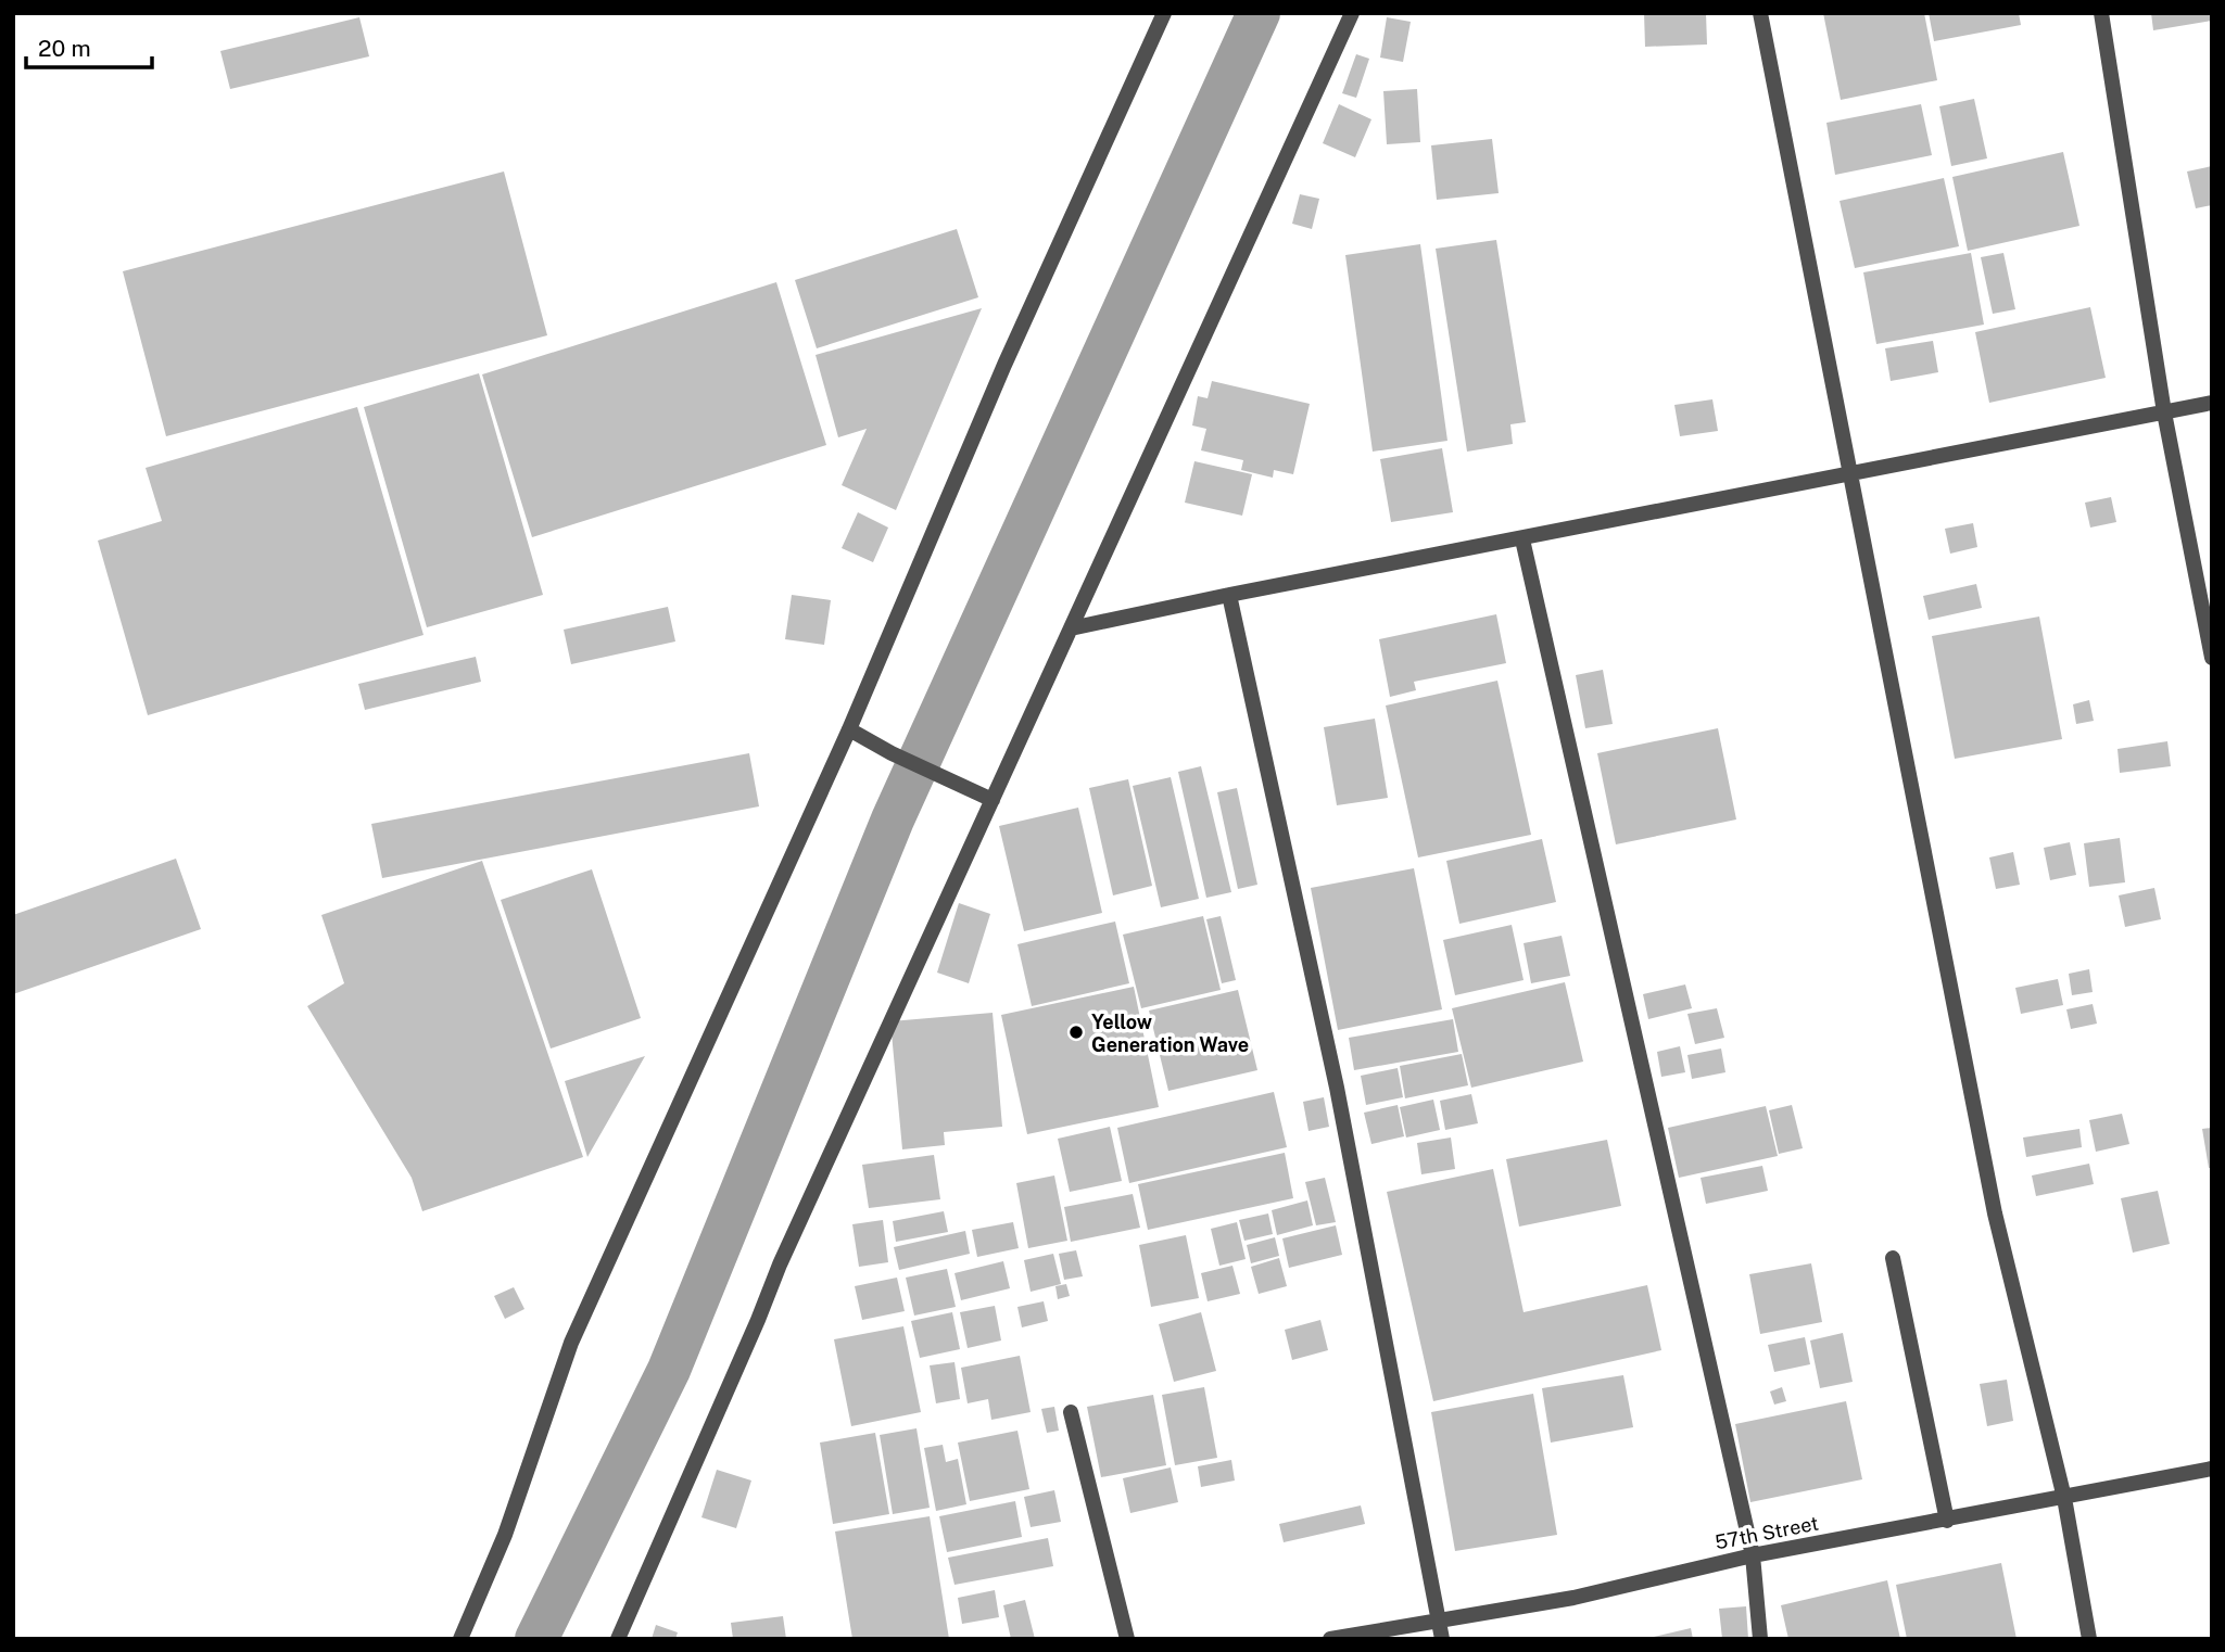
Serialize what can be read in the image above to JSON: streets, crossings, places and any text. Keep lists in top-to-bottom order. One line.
{"streets":{"street":["57th Street"]},"places":["Yellow Generation Wave"],"scale_bar":"20 m"}
